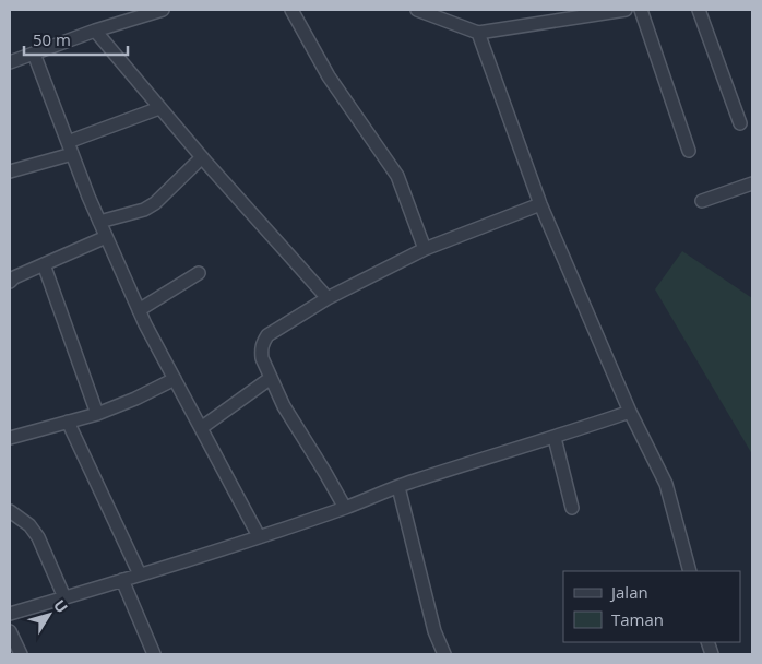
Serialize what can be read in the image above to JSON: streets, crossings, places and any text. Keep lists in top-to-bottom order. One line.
{"legend":["Jalan","Taman"],"scale_bar":"50 m","north":"top right"}
